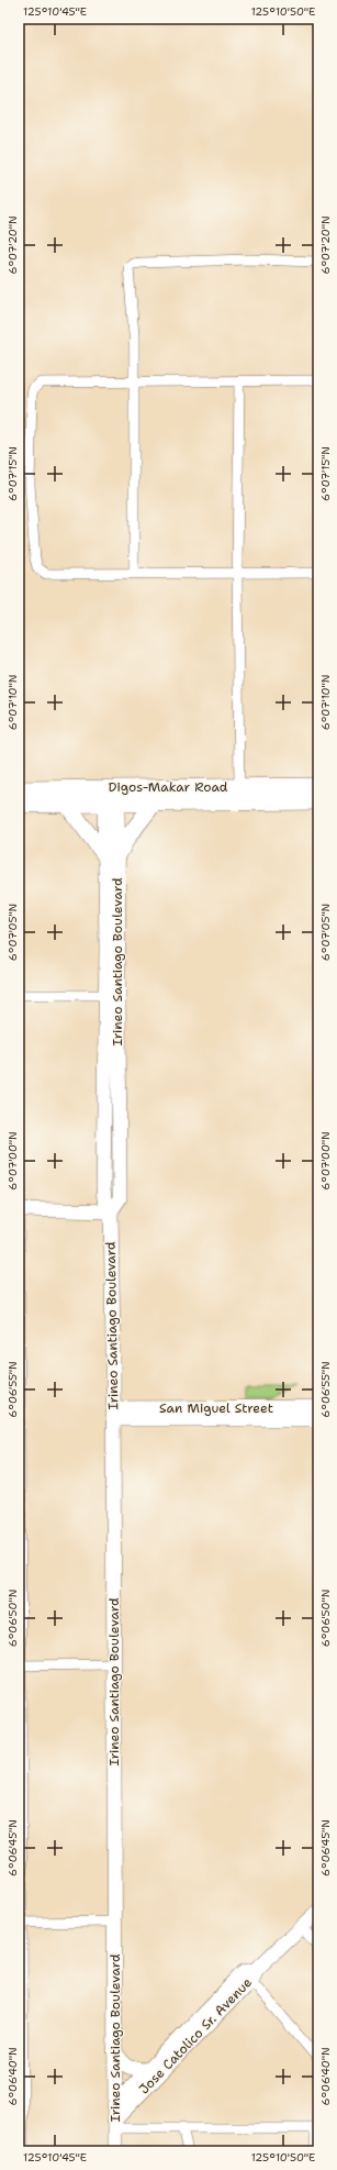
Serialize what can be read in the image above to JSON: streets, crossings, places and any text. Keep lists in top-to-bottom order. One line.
{"streets":{"main road":["Digos-Makar Road","Irineo Santiago Boulevard","San Miguel Street","Jose Catolico Sr. Avenue"]},"crossings":[["Digos-Makar Road","Irineo Santiago Boulevard"],["Irineo Santiago Boulevard","San Miguel Street"],["Irineo Santiago Boulevard","Jose Catolico Sr. Avenue"]],"coordinates":["125°10'45\"E","125°10'50\"E","6°07'20\"N","6°07'15\"N","6°07'10\"N","6°07'05\"N","6°07'00\"N","6°06'55\"N","6°06'50\"N","6°06'45\"N","6°06'40\"N"]}
